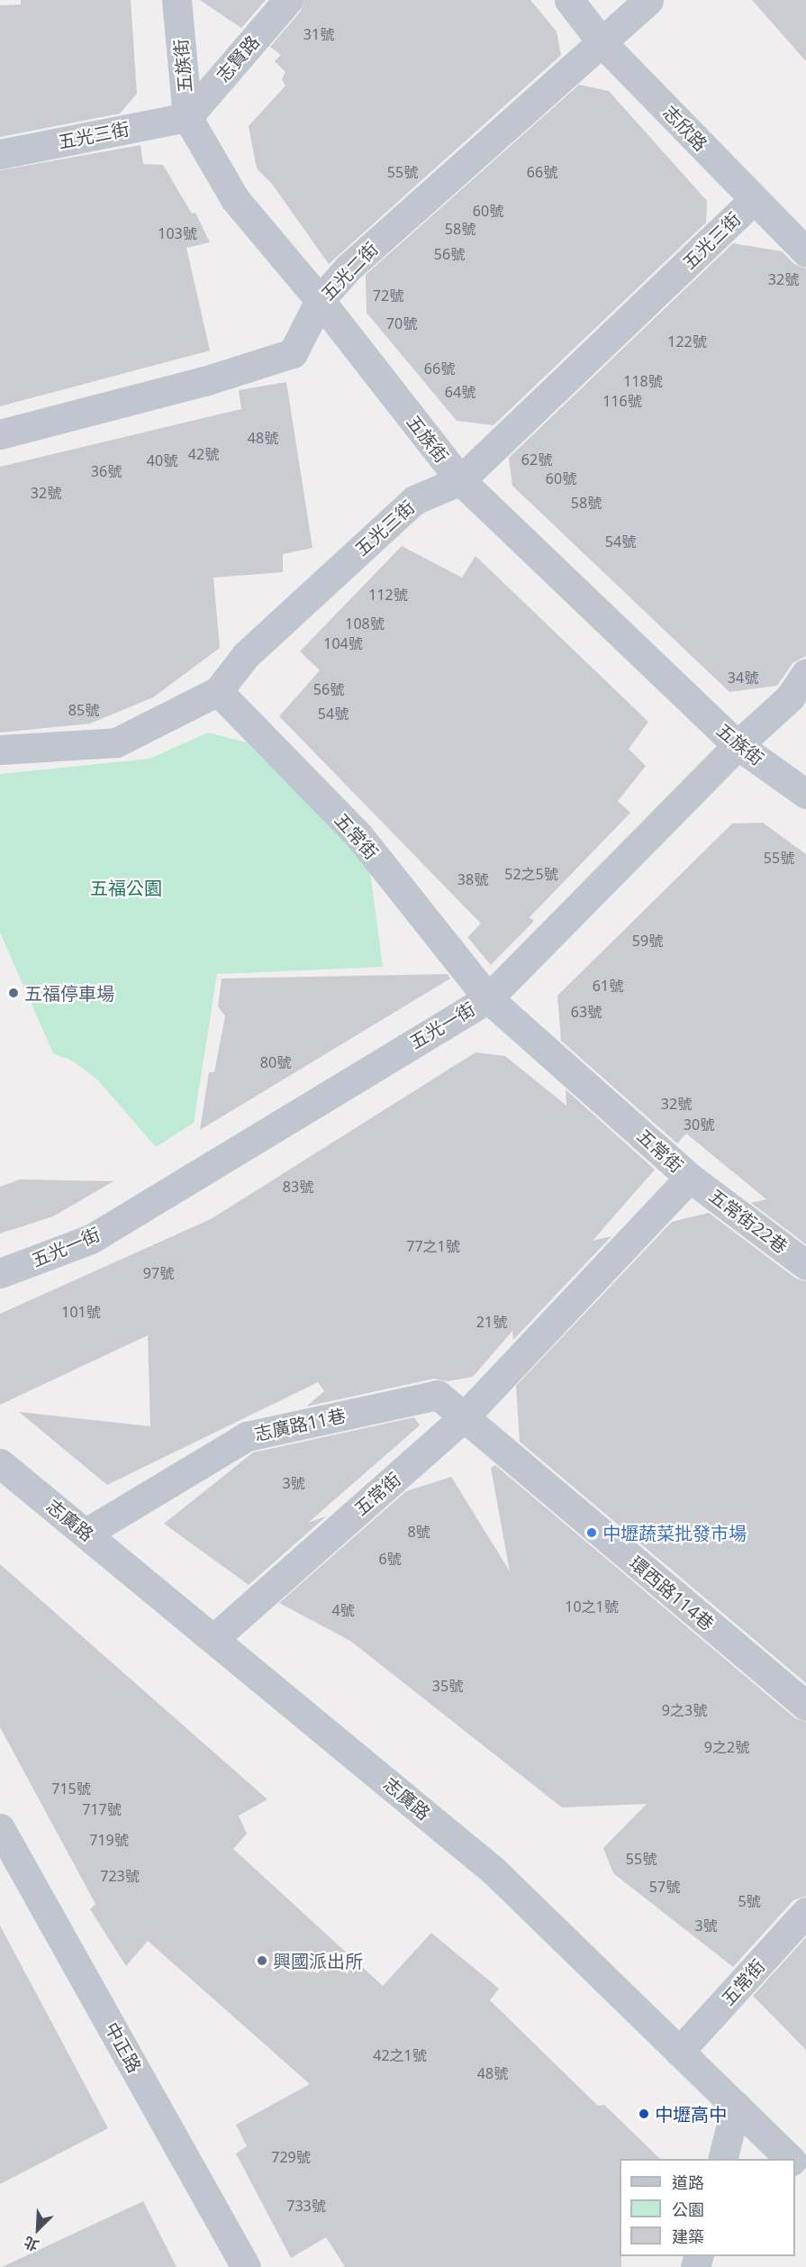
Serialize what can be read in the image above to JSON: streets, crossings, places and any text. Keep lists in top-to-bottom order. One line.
{"streets":{"street":["志賢路","五族街","志欣路","五光三街","五光二街","五常街","五光一街","五常街22巷","志廣路11巷","志廣路","環西路114巷","中正路"]},"crossings":[["志賢路","五族街"],["志賢路","五光三街"],["五族街","五光三街"],["五族街","五光二街"],["五族街","五光一街"],["志欣路","五光三街"],["志欣路","五光二街"],["五光三街","五常街"],["五常街","五光一街"],["五常街","五常街22巷"],["五常街","志廣路11巷"],["五常街","志廣路"],["五常街","環西路114巷"],["志廣路11巷","志廣路"],["志廣路11巷","環西路114巷"]],"parks":["五福公園"],"places":["五福停車場","中壢蔬菜批發市場","興國派出所","中壢高中"],"house_numbers":["31號","55號","66號","60號","58號","103號","56號","32號","72號","70號","122號","66號","118號","64號","116號","48號","42號","62號","40號","36號","60號","32號","58號","54號","112號","108號","104號","34號","56號","85號","54號","55號","52之5號","38號","59號","61號","63號","80號","32號","30號","83號","77之1號","97號","101號","21號","3號","8號","6號","10之1號","4號","35號","9之3號","9之2號","715號","717號","719號","55號","723號","57號","5號","3號","42之1號","48號","729號","733號"],"legend":["道路","公園","建築"],"north":"bottom left"}
